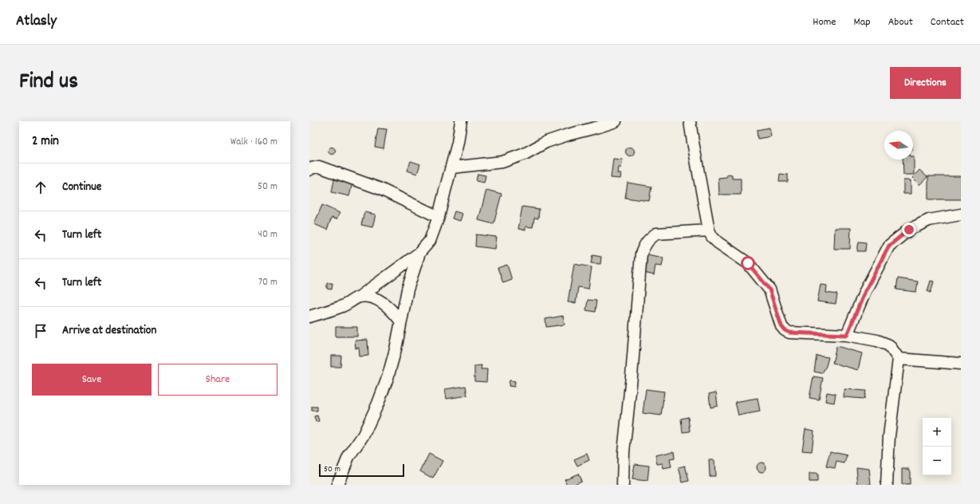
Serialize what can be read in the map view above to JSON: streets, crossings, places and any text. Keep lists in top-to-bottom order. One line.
{"scale_bar":"50 m","north":"left","page":{"header":"Atlasly","nav":["Home","Map","About","Contact"],"title":"Find us","buttons":["Directions",["Save","Share"]],"heading":["2 min","Walk · 160 m"],"list":[["Continue","50 m"],["Turn left","40 m"],["Turn left","70 m"],"Arrive at destination"],"map_buttons":["+","−"],"scale":"50 m"}}
